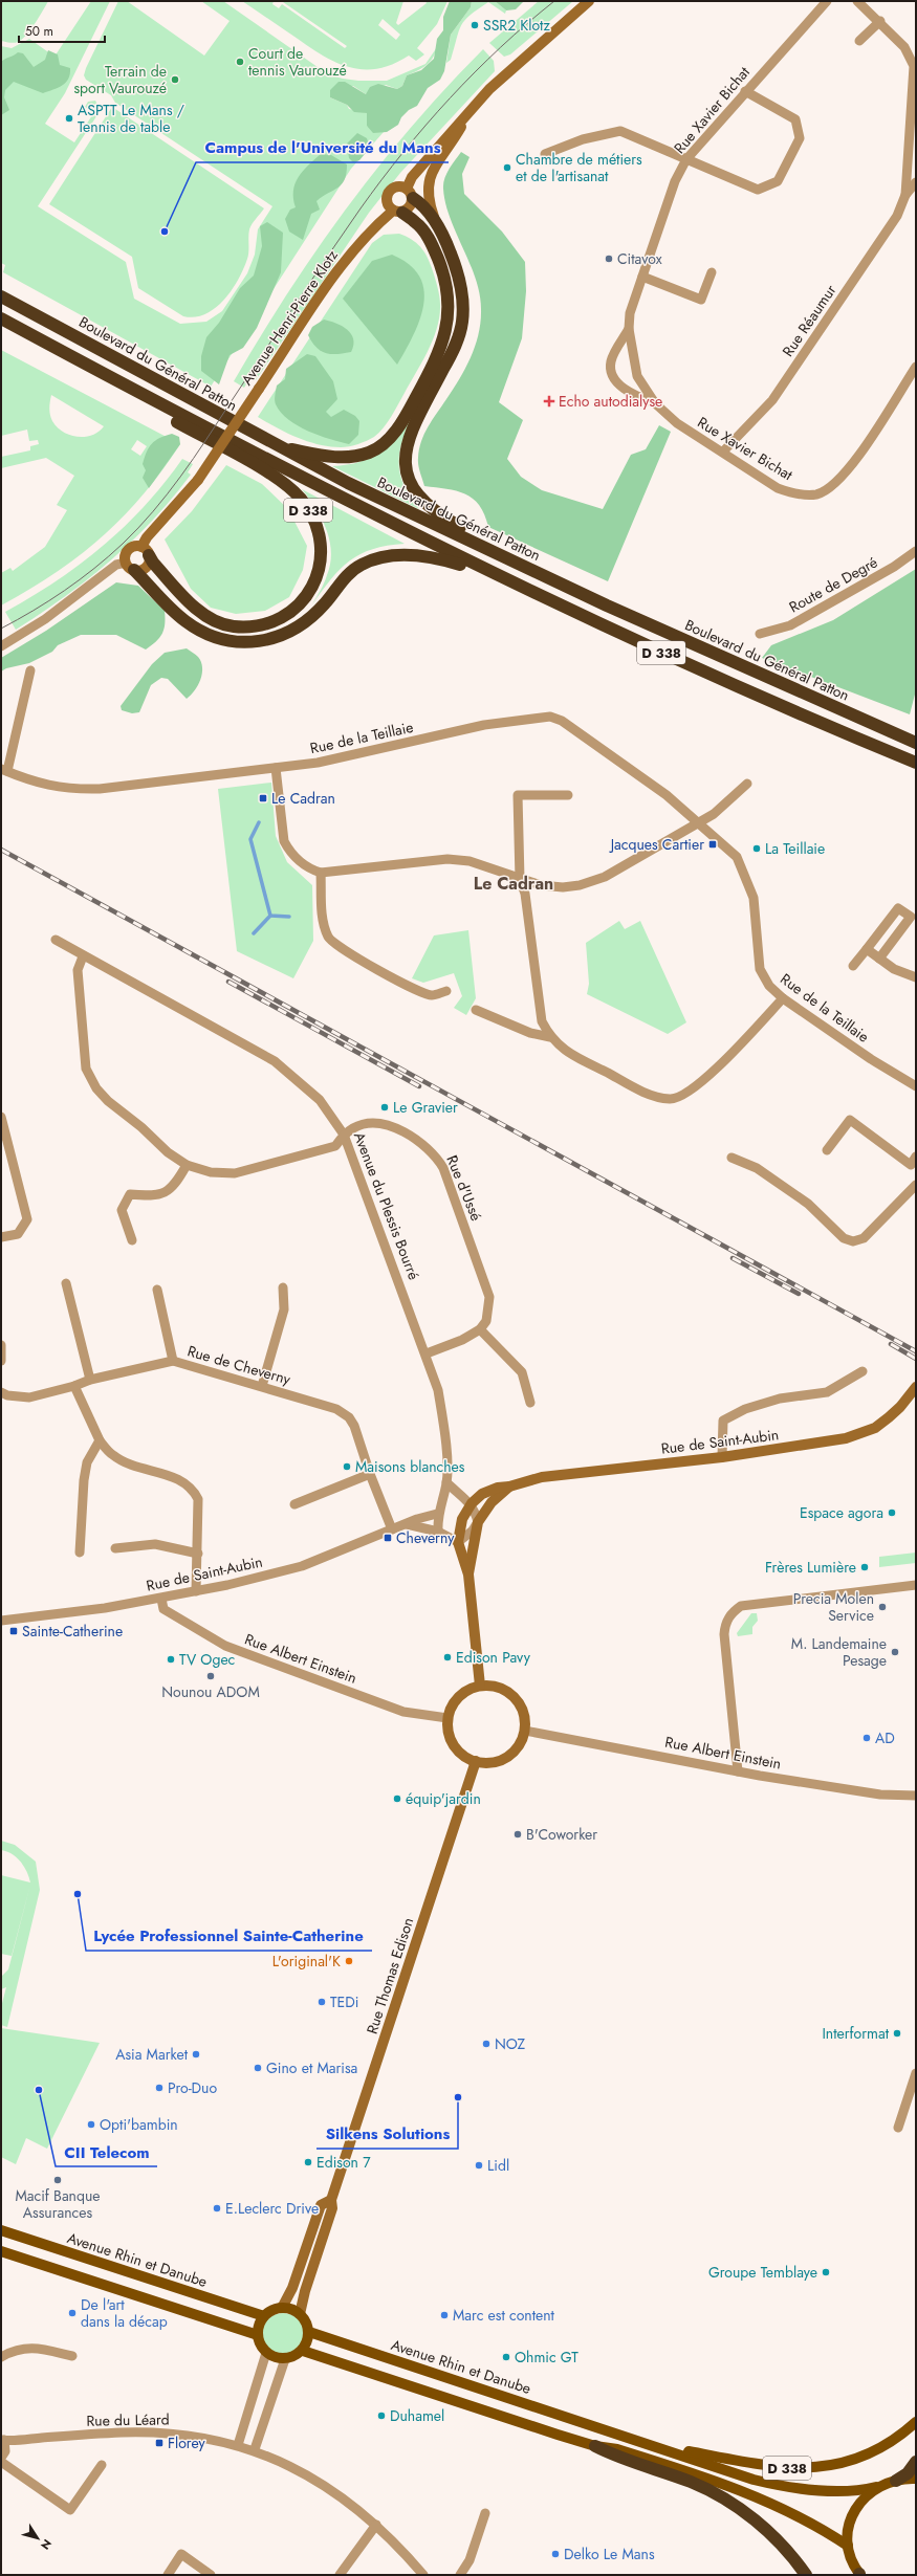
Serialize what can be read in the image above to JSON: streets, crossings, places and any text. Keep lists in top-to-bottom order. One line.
{"streets":{"highway":["Boulevard du Général Patton","D 338"],"main road":["Avenue Rhin et Danube"],"street":["Rue Xavier Bichat","Avenue Henri-Pierre Klotz","Rue Réaumur","Route de Degré","Rue de la Teillaie","Rue d'Ussé","Avenue du Plessis Bourré","Rue de Cheverny","Rue de Saint-Aubin","Rue Albert Einstein","Rue Thomas Edison","Rue du Léard"]},"crossings":[["Rue Xavier Bichat","Rue Réaumur"],["Avenue Henri-Pierre Klotz","D 338"],["Boulevard du Général Patton","D 338"],["D 338","Avenue Rhin et Danube"],["Rue d'Ussé","Avenue du Plessis Bourré"],["Avenue du Plessis Bourré","Rue de Saint-Aubin"],["Rue de Cheverny","Rue de Saint-Aubin"],["Rue de Saint-Aubin","Rue Albert Einstein"],["Rue Albert Einstein","Rue Thomas Edison"],["Rue Thomas Edison","Avenue Rhin et Danube"]],"districts":["Le Cadran"],"places":{"other":["SSR2 Klotz","Court de tennis Vaurouzé","Terrain de sport Vaurouzé","ASPTT Le Mans / Tennis de table","Chambre de métiers et de l'artisanat","Campus de l'Université du Mans","Citavox","La Teillaie","Le Gravier","Maisons blanches","Espace agora","Frères Lumière","Precia Molen Service","M. Landemaine Pesage","Edison Pavy","TV Ogec","Nounou ADOM","AD","équip'jardin","B'Coworker","Lycée Professionnel Sainte-Catherine","L'original'K","TEDi","Interformat","NOZ","Asia Market","Gino et Marisa","Pro-Duo","CII Telecom","Silkens Solutions","Opti'bambin","Edison 7","Lidl","Macif Banque Assurances","E.Leclerc Drive","Groupe Temblaye","De l'art dans la décap","Marc est content","Ohmic GT","Duhamel","Delko Le Mans"],"health":["Echo autodialyse"],"transit":["Le Cadran","Jacques Cartier","Cheverny","Sainte-Catherine","Florey"]},"scale_bar":"50 m","north":"bottom right"}
